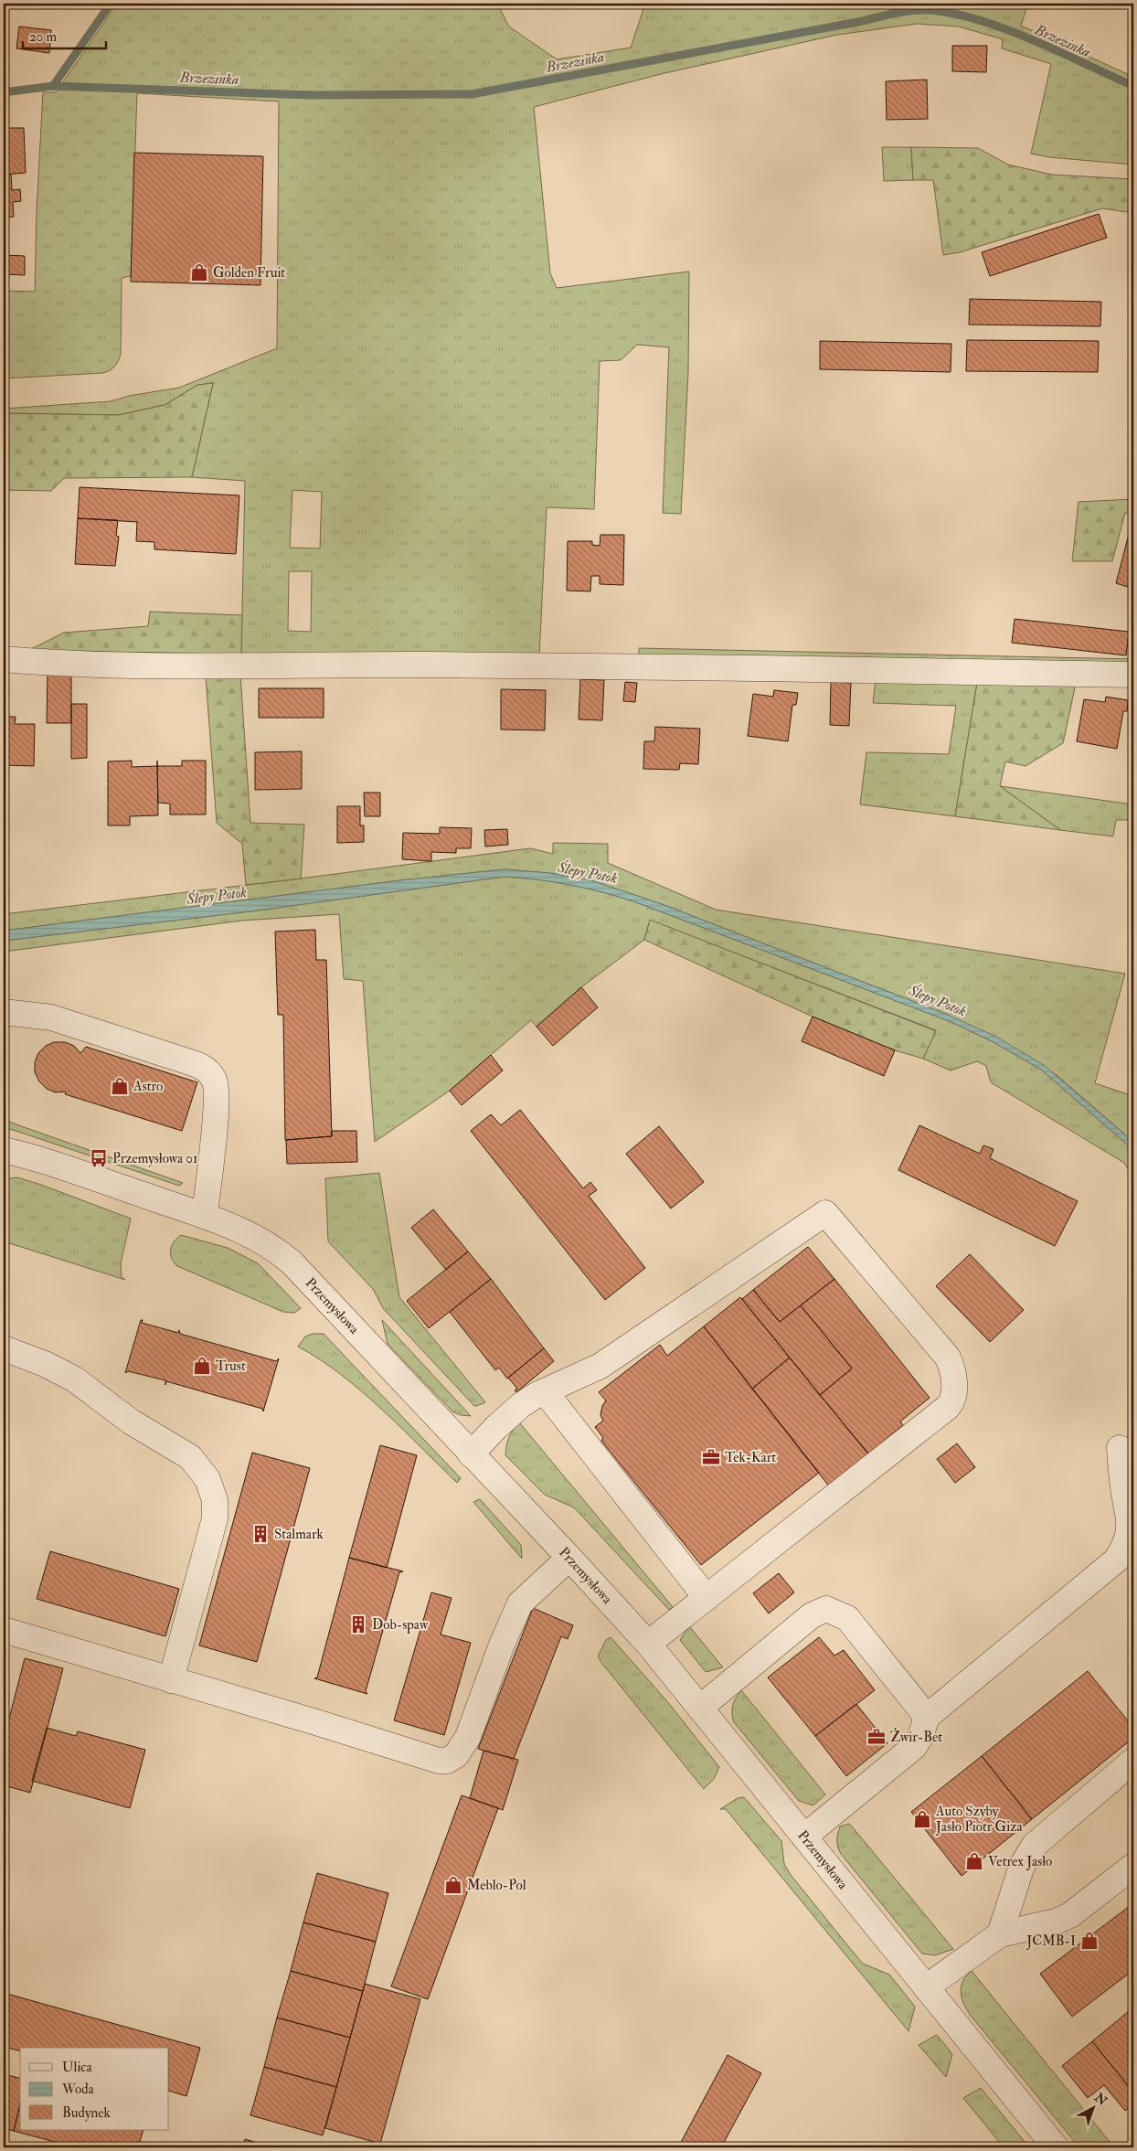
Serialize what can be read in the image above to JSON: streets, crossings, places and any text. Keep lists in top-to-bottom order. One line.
{"streets":{"street":["Przemysłowa"]},"water":["Brzezinka","Ślepy Potok"],"places":{"shop":["Golden Fruit","Astro","Trust","Auto Szyby Jasło Piotr Giza","Vetrex Jasło","Meblo-Pol","JCMB-I"],"bus stop":["Przemysłowa 01"],"office":["Tek-Kart","Żwir-Bet"],"building":["Stalmark","Dob-spaw"]},"legend":["Ulica","Woda","Budynek"],"scale_bar":"20 m","north":"top right"}
